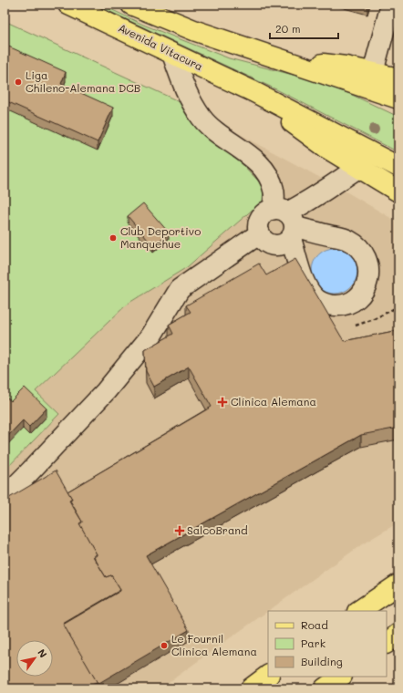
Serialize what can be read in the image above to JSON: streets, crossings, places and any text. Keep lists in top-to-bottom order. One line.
{"streets":{"main road":["Avenida Vitacura"]},"places":{"other":["Liga Chileno-Alemana DCB","Club Deportivo Manquehue","Le Fournil Clínica Alemana"],"health":["Clínica Alemana","SalcoBrand"]},"legend":["Road","Park","Building"],"scale_bar":"20 m","north":"top right"}
